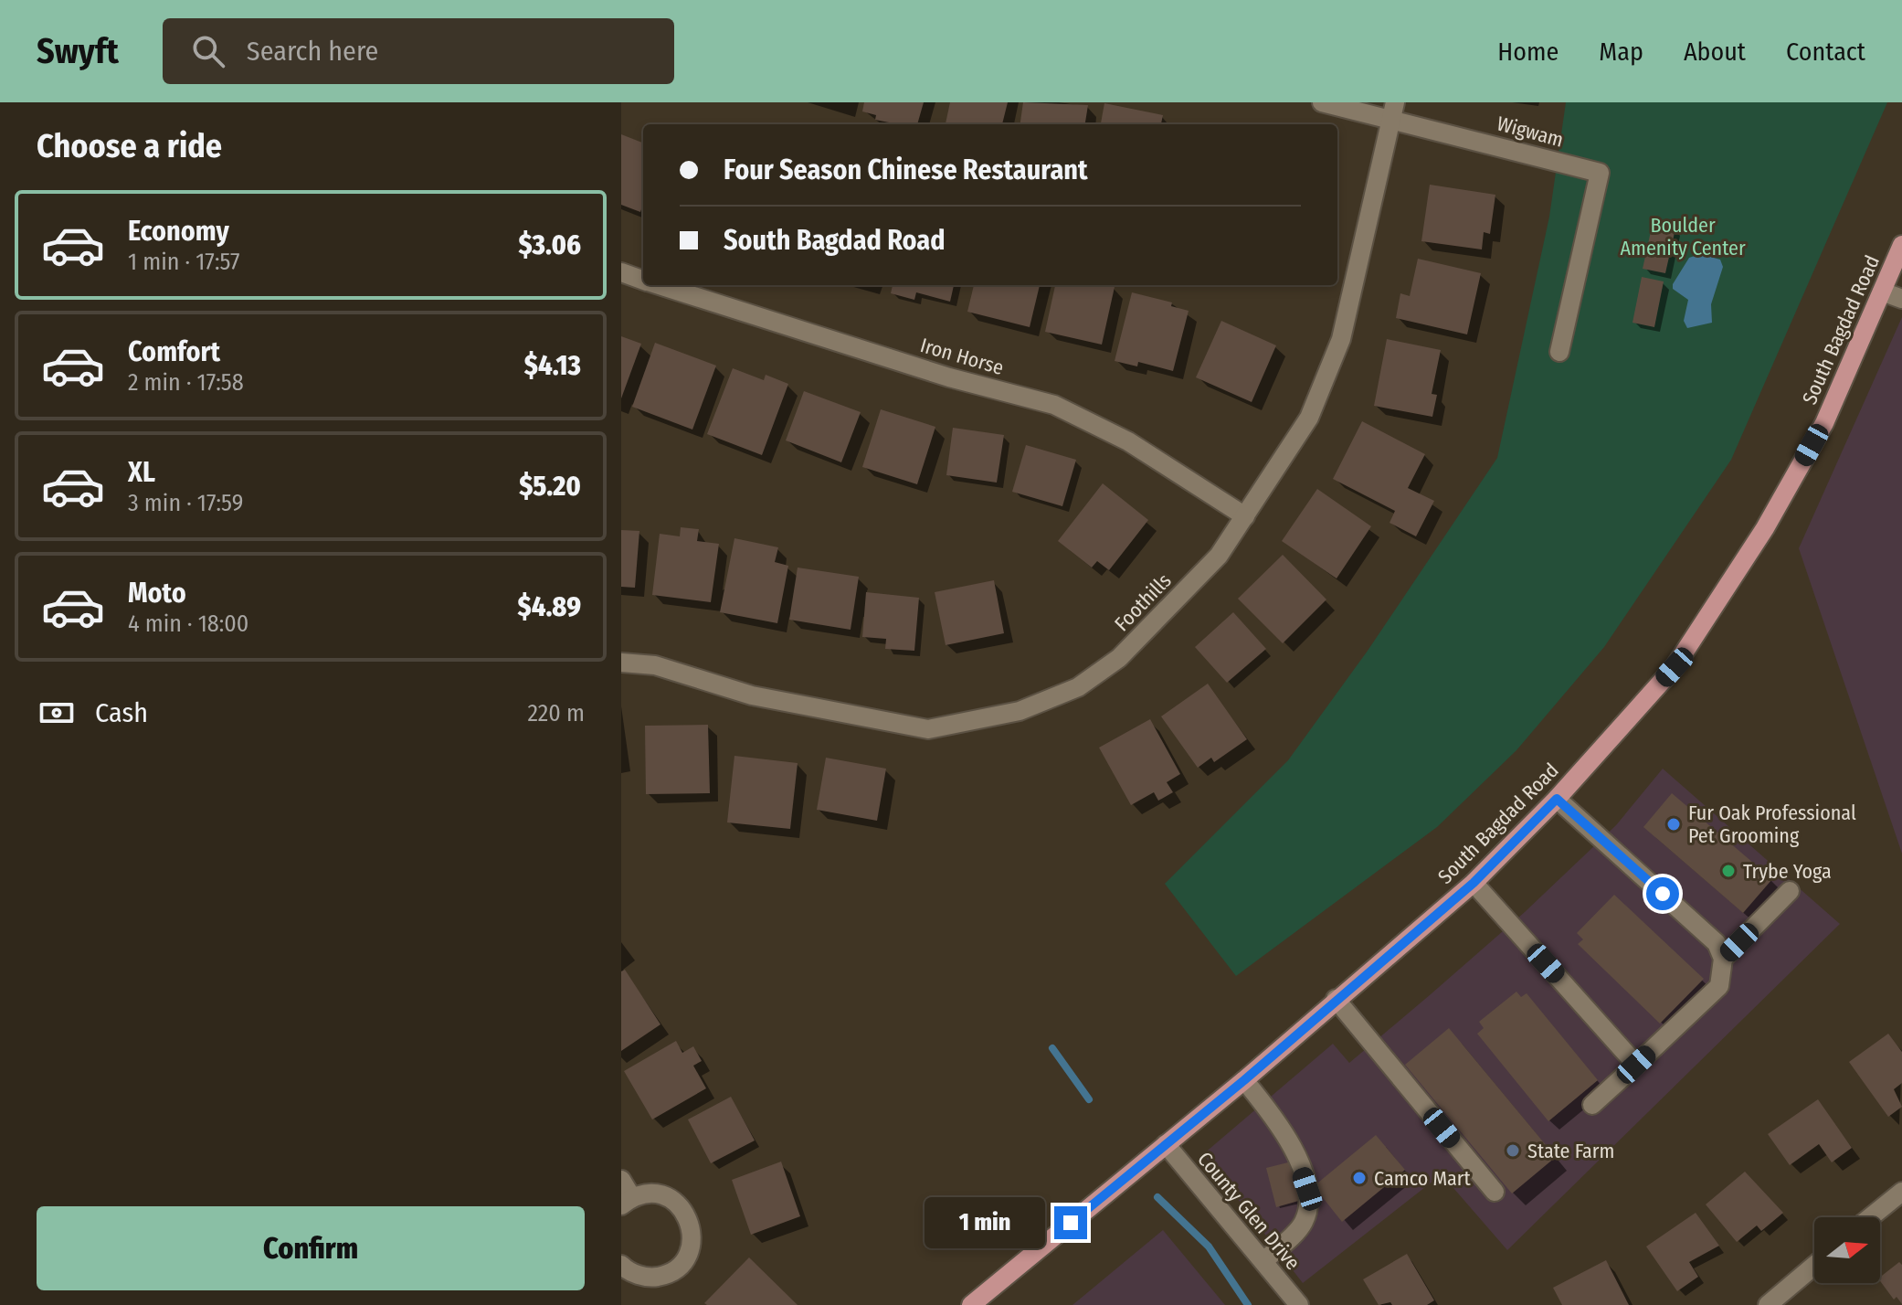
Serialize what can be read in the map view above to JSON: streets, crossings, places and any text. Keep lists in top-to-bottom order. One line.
{"streets":{"main road":["South Bagdad Road"],"street":["Wigwam","Iron Horse","Foothills","County Glen Drive"]},"crossings":[["Wigwam","Foothills"],["South Bagdad Road","County Glen Drive"],["Iron Horse","Foothills"]],"parks":["Boulder Amenity Center"],"places":["Fur Oak Professional Pet Grooming","Trybe Yoga","State Farm","Camco Mart"],"north":"right","page":{"header":"Swyft","search":"Search here","nav":["Home","Map","About","Contact"],"heading":"Choose a ride","banner":["Four Season Chinese Restaurant","South Bagdad Road"],"list":[{"name":"Economy","note":"1 min · 17:57","value":"$3.06"},{"name":"Comfort","note":"2 min · 17:58","value":"$4.13"},{"name":"XL","note":"3 min · 17:59","value":"$5.20"},{"name":"Moto","note":"4 min · 18:00","value":"$4.89"}],"pay":["Cash","220 m"],"buttons":"Confirm","bubble":"1 min"}}
